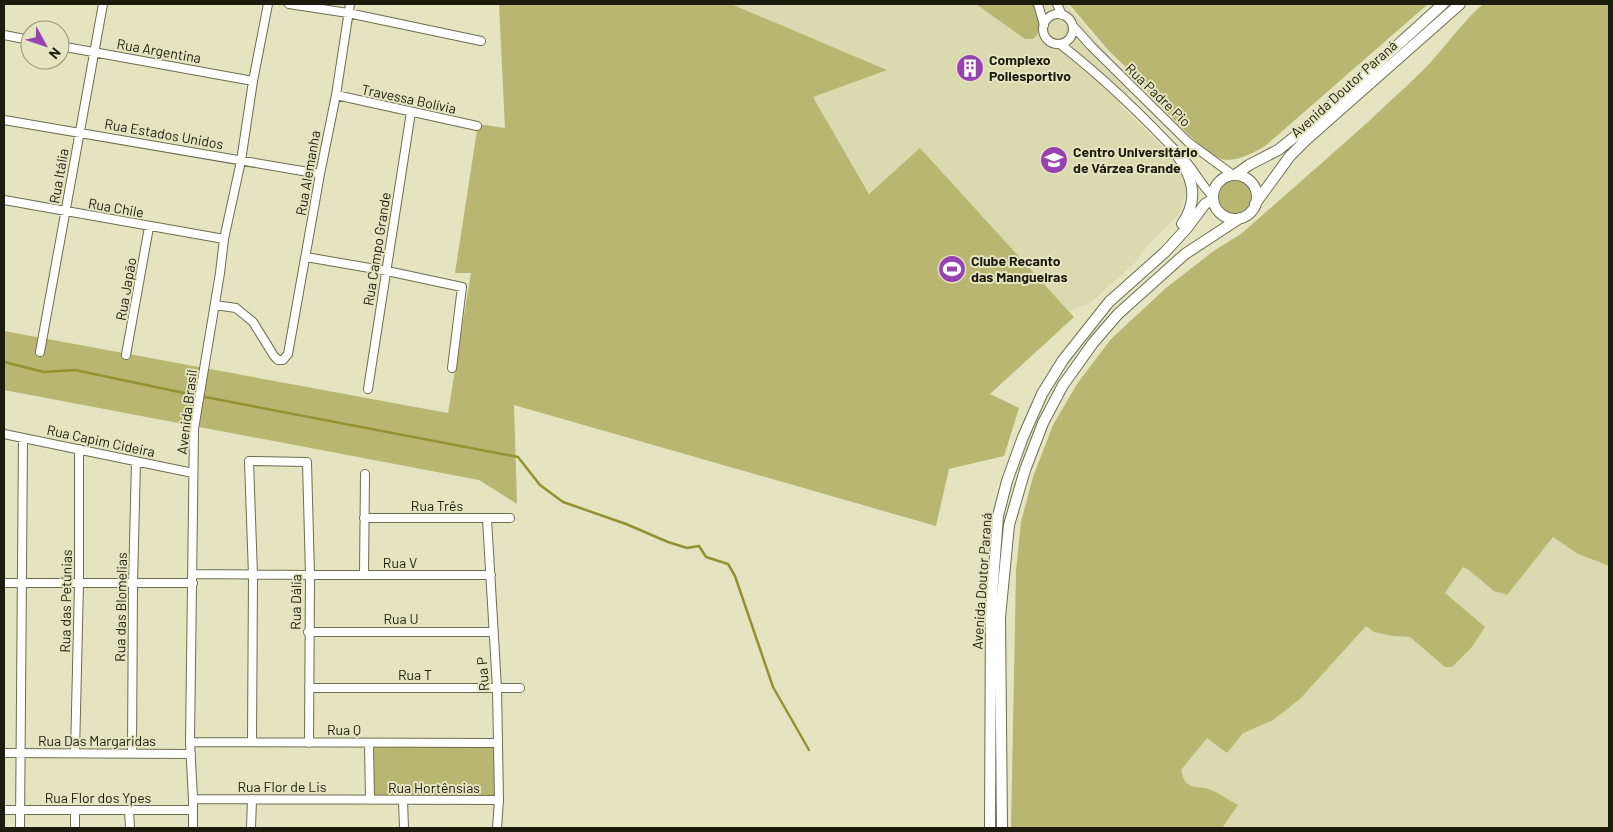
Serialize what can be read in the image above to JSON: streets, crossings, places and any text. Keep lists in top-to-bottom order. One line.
{"streets":{"main road":["Avenida Doutor Paraná"],"street":["Rua Argentina","Rua Padre Pio","Travessa Bolívia","Rua Estados Unidos","Rua Alemanha","Rua Itália","Rua Chile","Rua Campo Grande","Rua Japão","Avenida Brasil","Rua Capim Cideira","Rua Três","Rua V","Rua das Petúnias","Rua Dália","Rua das Blomelias","Rua U","Rua P","Rua T","Rua Q","Rua Das Margaridas","Rua Flor de Lis","Rua Hortênsias","Rua Flor dos Ypes"]},"crossings":[["Rua Argentina","Rua Itália"],["Rua Argentina","Avenida Brasil"],["Avenida Doutor Paraná","Rua Padre Pio"],["Travessa Bolívia","Rua Alemanha"],["Travessa Bolívia","Rua Campo Grande"],["Rua Estados Unidos","Rua Alemanha"],["Rua Estados Unidos","Rua Itália"],["Rua Estados Unidos","Avenida Brasil"],["Rua Alemanha","Avenida Brasil"],["Rua Itália","Rua Chile"],["Rua Chile","Rua Japão"],["Rua Chile","Avenida Brasil"],["Avenida Brasil","Rua Capim Cideira"],["Avenida Brasil","Rua V"],["Avenida Brasil","Rua Q"],["Avenida Brasil","Rua Das Margaridas"],["Avenida Brasil","Rua Flor de Lis"],["Avenida Brasil","Rua Flor dos Ypes"],["Rua Capim Cideira","Rua das Petúnias"],["Rua Capim Cideira","Rua das Blomelias"],["Rua Três","Rua P"],["Rua V","Rua Dália"],["Rua V","Rua P"],["Rua das Petúnias","Rua Das Margaridas"],["Rua Dália","Rua U"],["Rua Dália","Rua T"],["Rua Dália","Rua Q"],["Rua das Blomelias","Rua Das Margaridas"],["Rua U","Rua P"],["Rua P","Rua T"],["Rua P","Rua Q"],["Rua P","Rua Hortênsias"],["Rua Flor de Lis","Rua Hortênsias"]],"places":{"building":["Complexo Poliesportivo"],"school or university":["Centro Universitário de Várzea Grande"],"sports":["Clube Recanto das Mangueiras"]},"north":"bottom right"}
